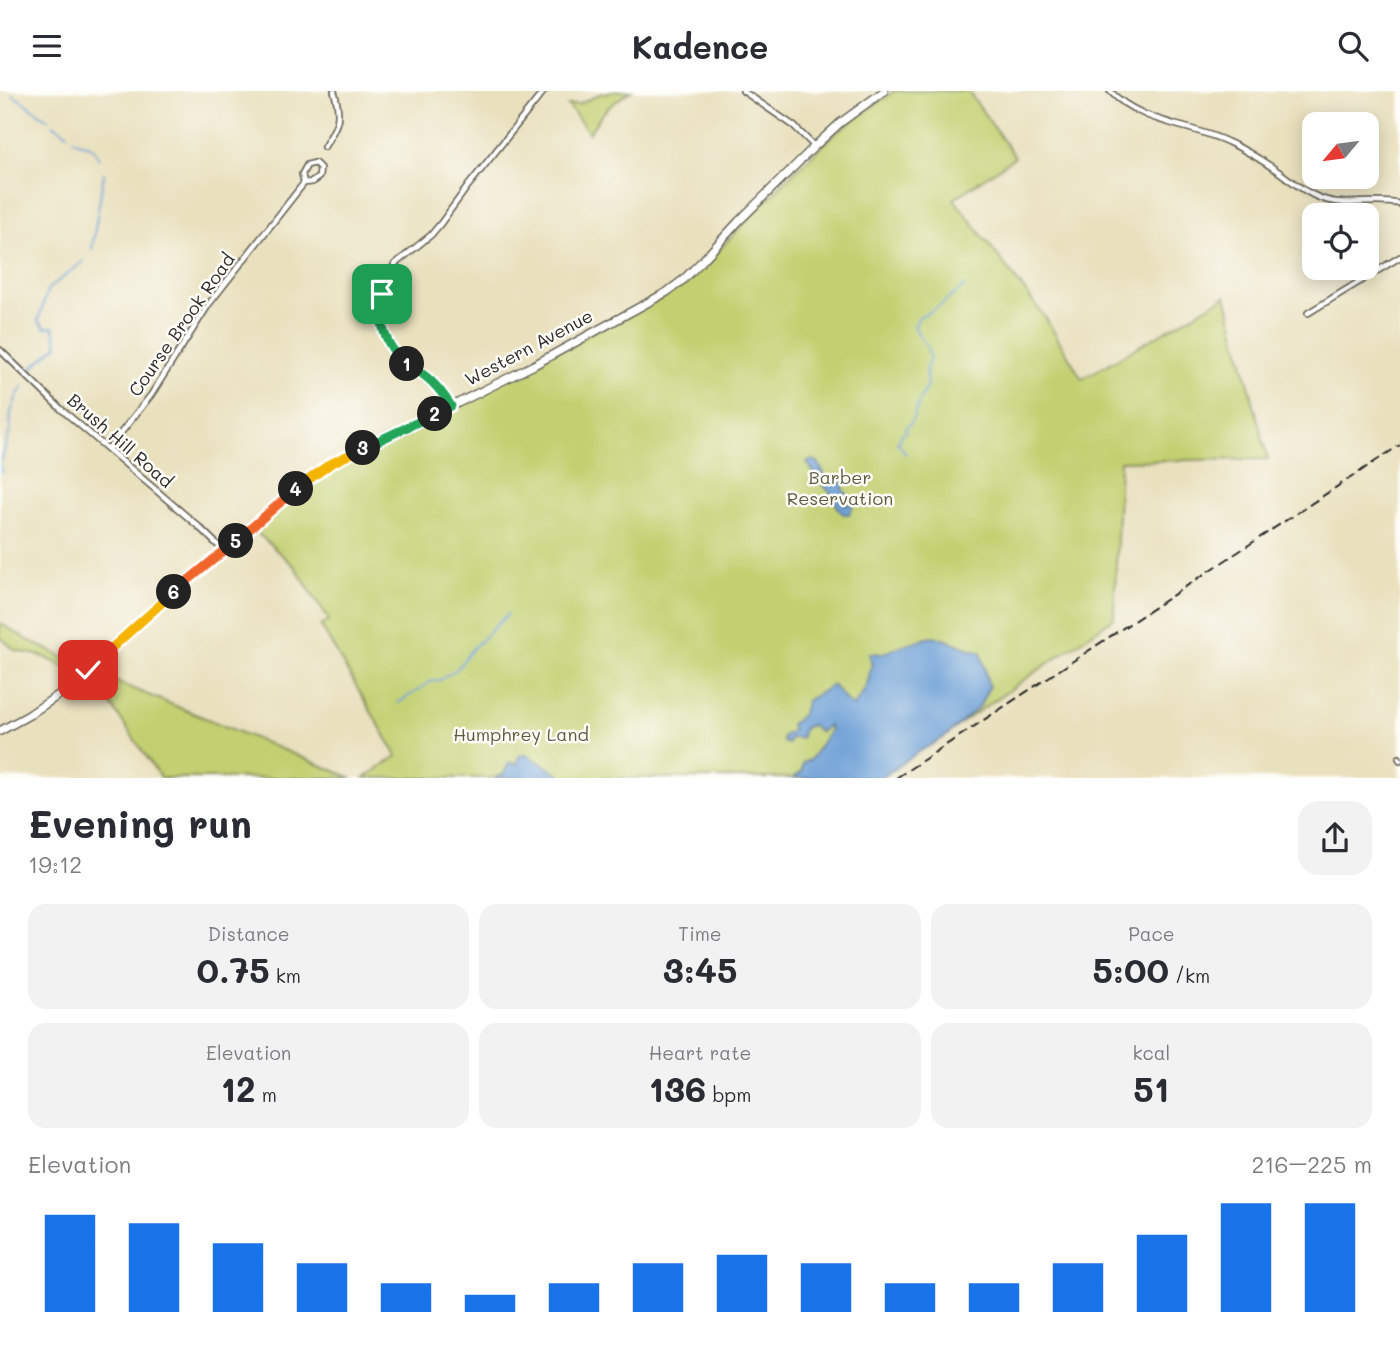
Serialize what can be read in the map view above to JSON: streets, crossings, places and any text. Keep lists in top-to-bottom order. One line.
{"streets":{"street":["Course Brook Road","Western Avenue","Brush Hill Road"]},"crossings":[["Course Brook Road","Brush Hill Road"],["Western Avenue","Brush Hill Road"]],"parks":["Barber Reservation","Humphrey Land"],"north":"bottom left","page":{"header":"Kadence","pins":["1","2","3","4","5","6"],"heading":["Evening run","19:12"],"stats":[["Distance","0.75 km"],["Time","3:45"],["Pace","5:00 /km"],["Elevation","12 m"],["Heart rate","136 bpm"],["kcal","51"]],"chart":["Elevation","216–225 m"]}}
